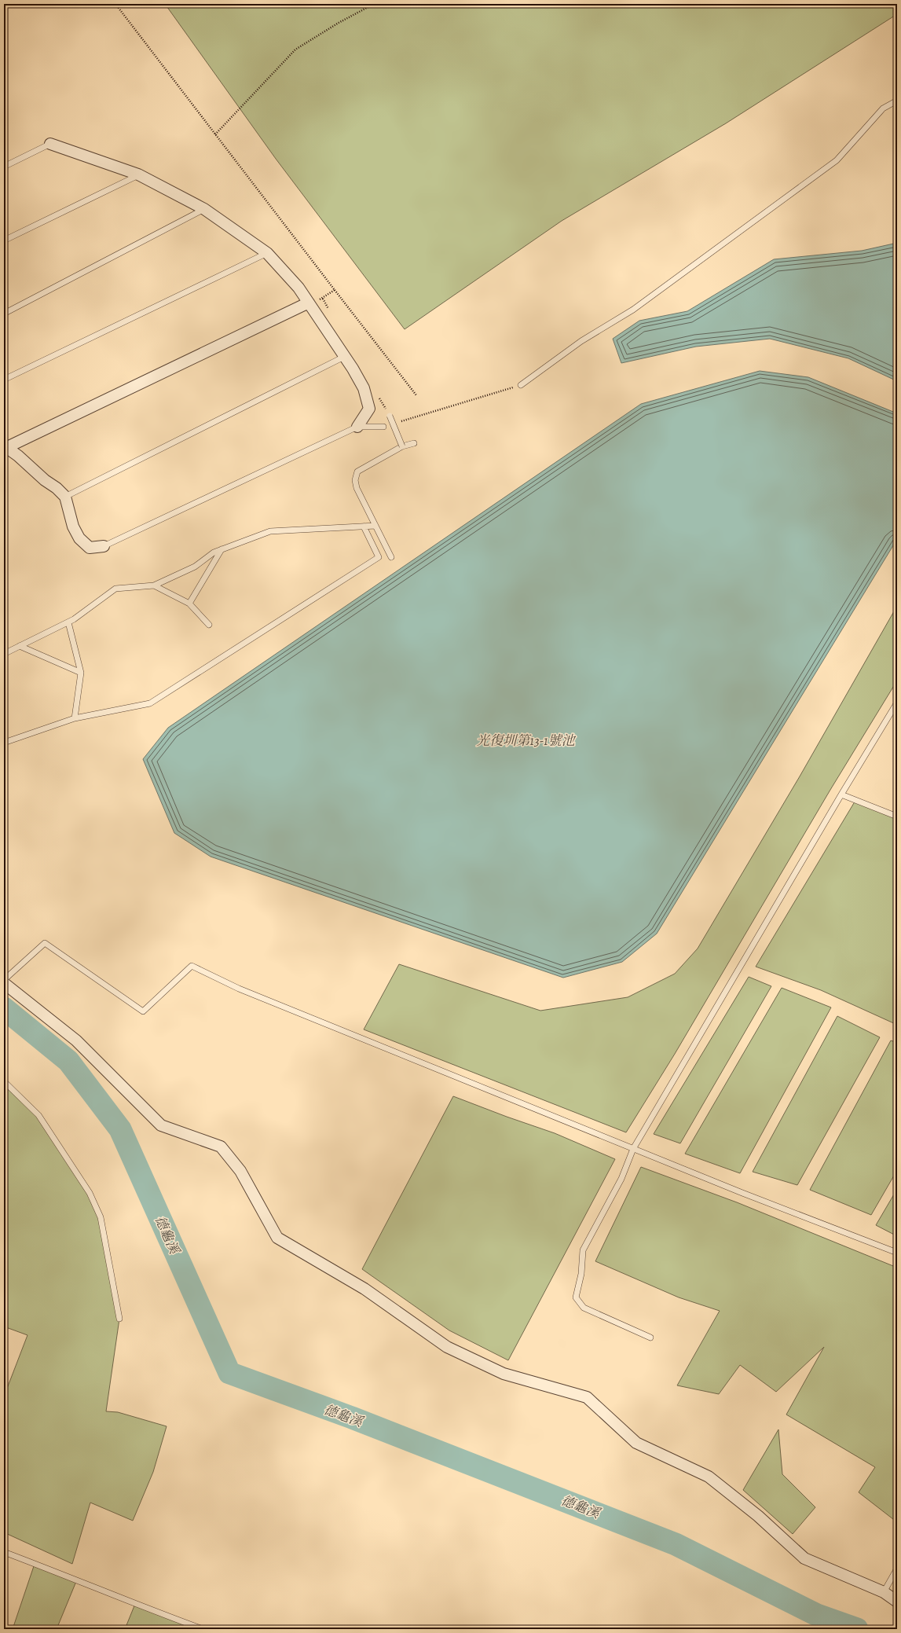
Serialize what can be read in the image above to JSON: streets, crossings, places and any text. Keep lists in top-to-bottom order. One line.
{"water":["光復圳第13-1號池","德龜溪"]}
